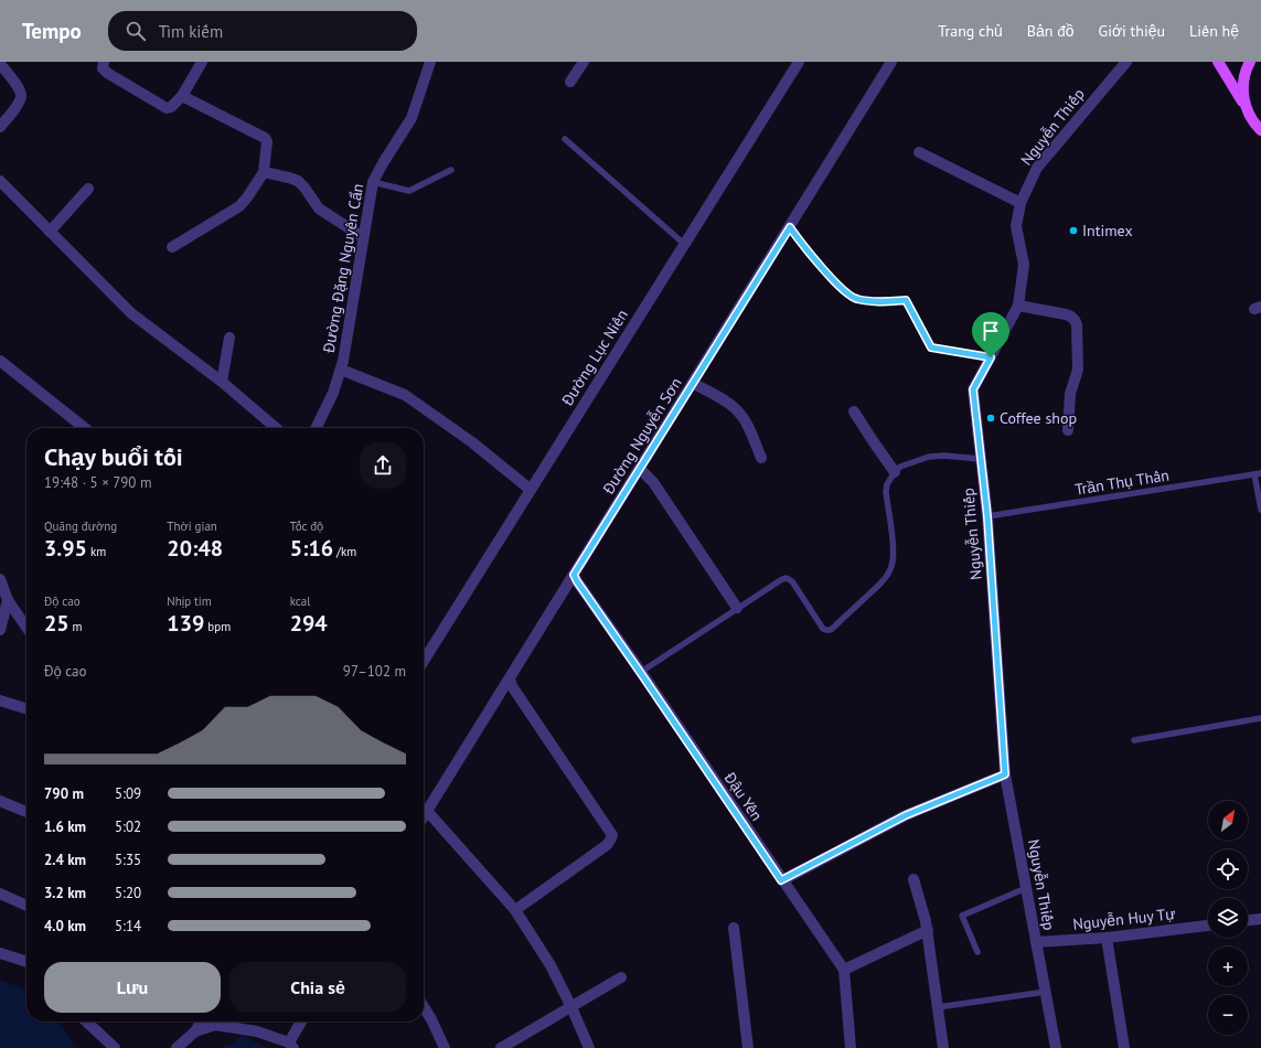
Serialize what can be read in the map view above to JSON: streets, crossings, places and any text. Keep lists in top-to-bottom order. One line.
{"streets":{"street":["Nguyễn Thiếp","Đường Đặng Nguyên Cẩn","Đường Lục Niên","Đường Nguyễn Sơn","Đậu Yên","Nguyễn Huy Tự"],"lane":["Trần Thụ Thân"]},"crossings":[["Nguyễn Thiếp","Trần Thụ Thân"],["Nguyễn Thiếp","Nguyễn Huy Tự"],["Đường Nguyễn Sơn","Đậu Yên"]],"places":["Intimex","Coffee shop"],"north":"top right","page":{"header":"Tempo","search":"Tìm kiếm","nav":["Trang chủ","Bản đồ","Giới thiệu","Liên hệ"],"heading":["Chạy buổi tối","19:48 · 5 × 790 m"],"stats":[["Quãng đường","3.95 km"],["Thời gian","20:48"],["Tốc độ","5:16 /km"],["Độ cao","25 m"],["Nhịp tim","139 bpm"],["kcal","294"]],"chart":["Độ cao","97–102 m"],"list":[{"name":"790 m","note":"5:09"},{"name":"1.6 km","note":"5:02"},{"name":"2.4 km","note":"5:35"},{"name":"3.2 km","note":"5:20"},{"name":"4.0 km","note":"5:14"}],"map_buttons":["+","−"],"buttons":["Lưu","Chia sẻ"]}}
